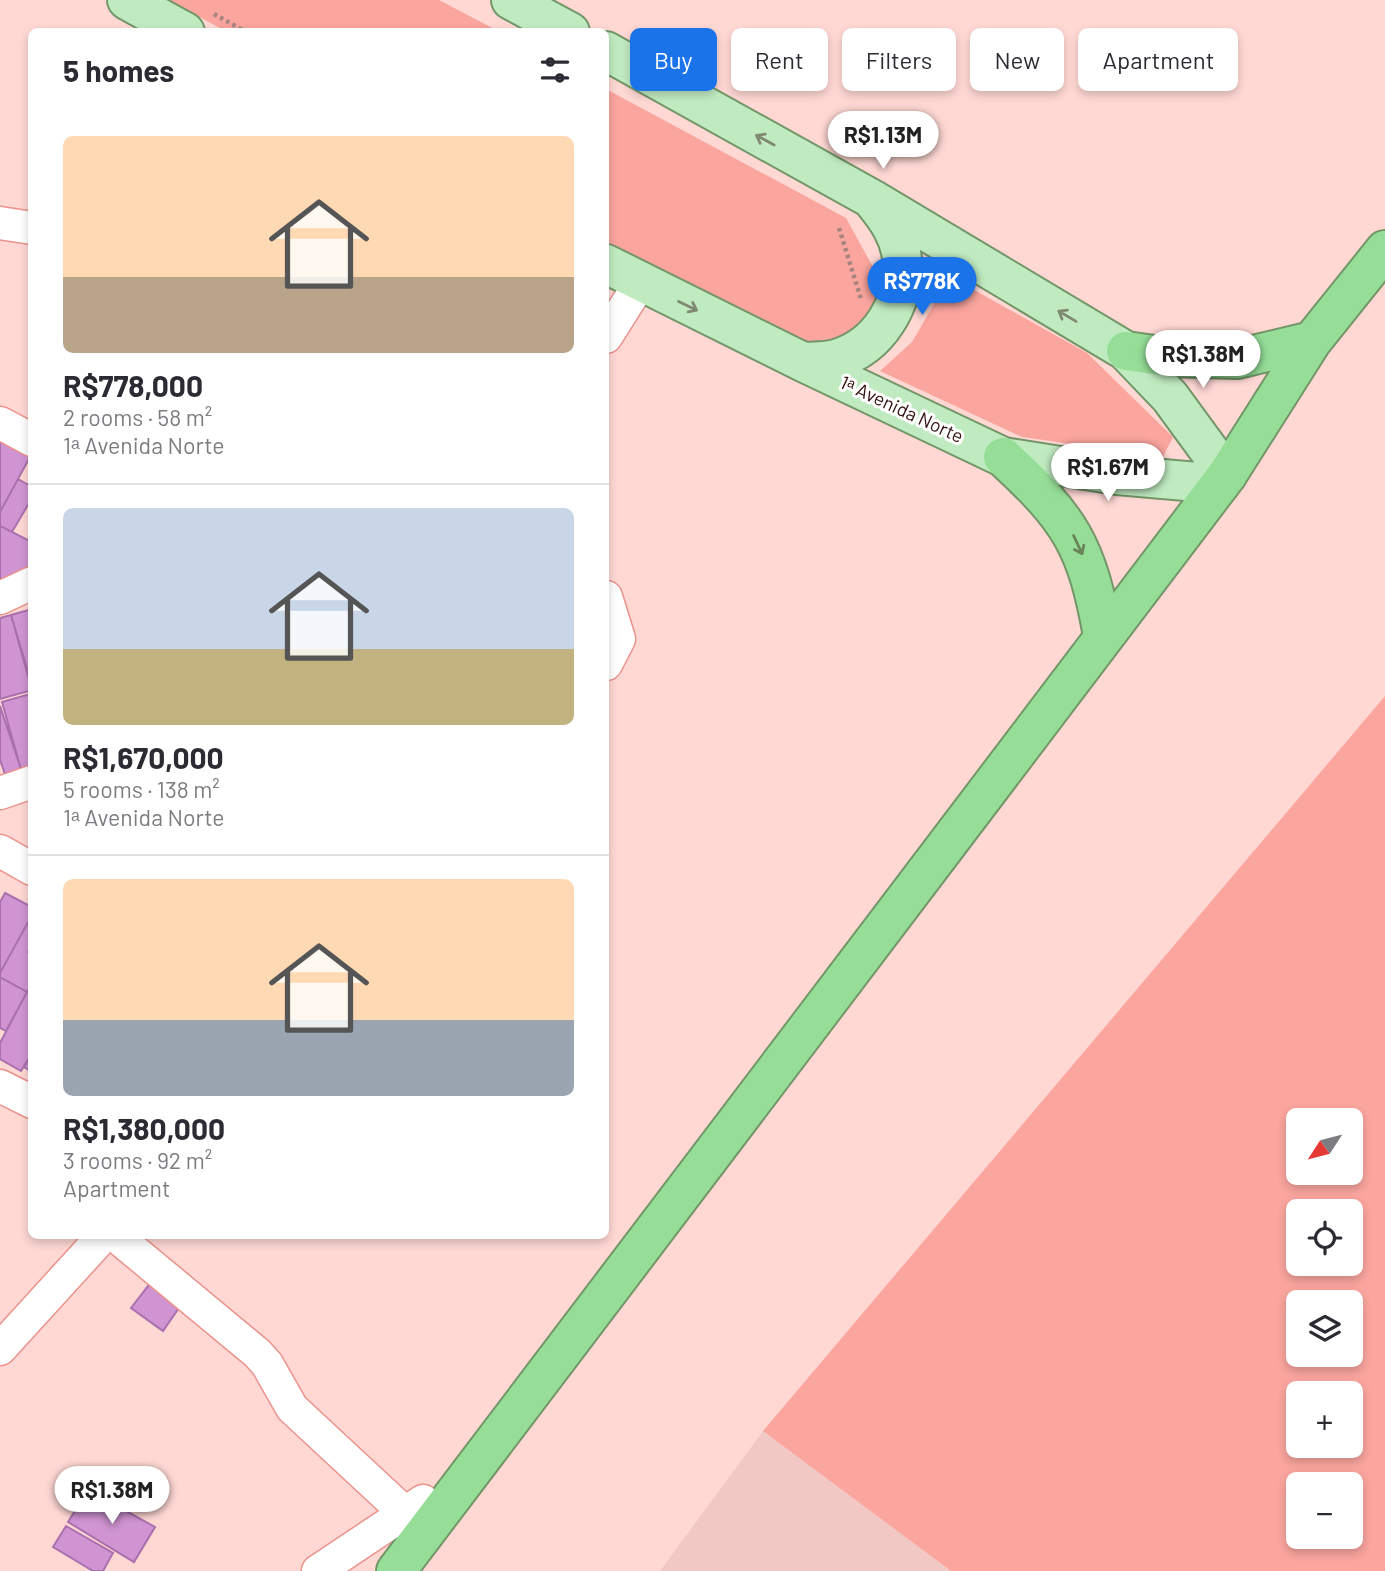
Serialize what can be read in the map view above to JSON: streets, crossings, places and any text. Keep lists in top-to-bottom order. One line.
{"streets":{"main road":["1ᵃ Avenida Norte"]},"north":"bottom left","page":{"chip":["Buy","Rent","Filters","New","Apartment"],"heading":"5 homes","price":["R$1.13M","R$778K","R$1.38M","R$1.67M","R$1.38M"],"list":[{"name":"R$778,000","note":"2 rooms · 58 m² · 1ᵃ Avenida Norte"},{"name":"R$1,670,000","note":"5 rooms · 138 m² · 1ᵃ Avenida Norte"},{"name":"R$1,380,000","note":"3 rooms · 92 m² · Apartment"}],"map_buttons":["+","−"]}}
